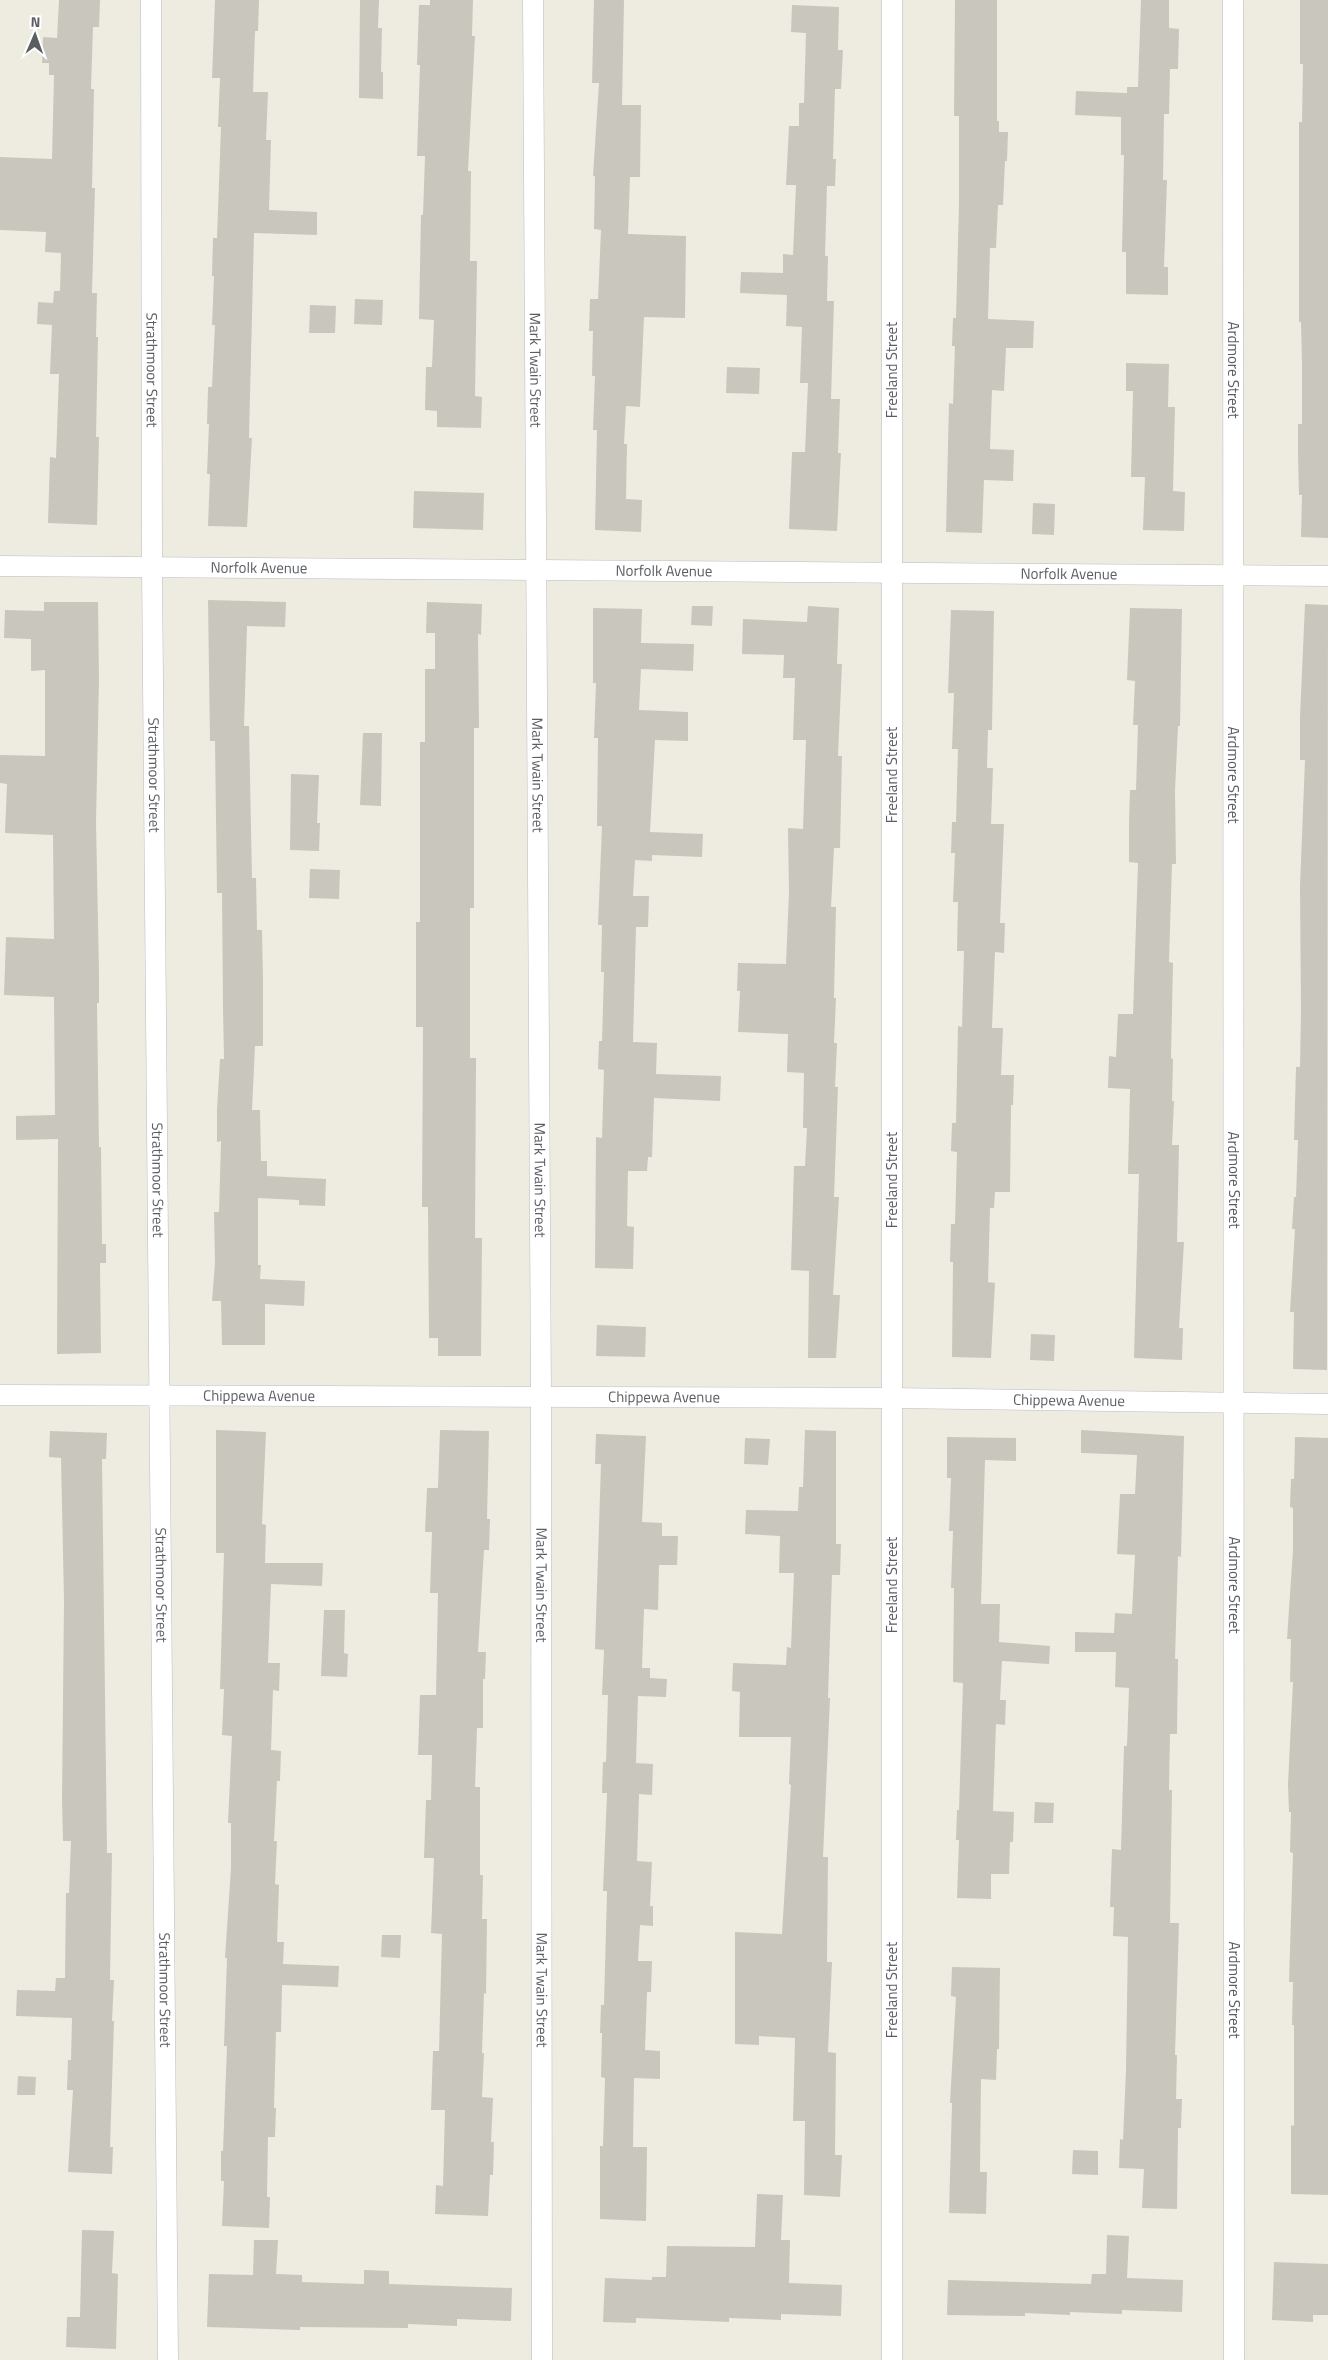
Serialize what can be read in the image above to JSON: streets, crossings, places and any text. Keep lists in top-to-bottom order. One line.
{"streets":{"street":["Strathmoor Street","Mark Twain Street","Freeland Street","Ardmore Street","Norfolk Avenue","Chippewa Avenue"]},"crossings":[["Strathmoor Street","Norfolk Avenue"],["Strathmoor Street","Chippewa Avenue"],["Mark Twain Street","Norfolk Avenue"],["Mark Twain Street","Chippewa Avenue"],["Freeland Street","Norfolk Avenue"],["Freeland Street","Chippewa Avenue"],["Ardmore Street","Norfolk Avenue"],["Ardmore Street","Chippewa Avenue"]],"north":"top"}
